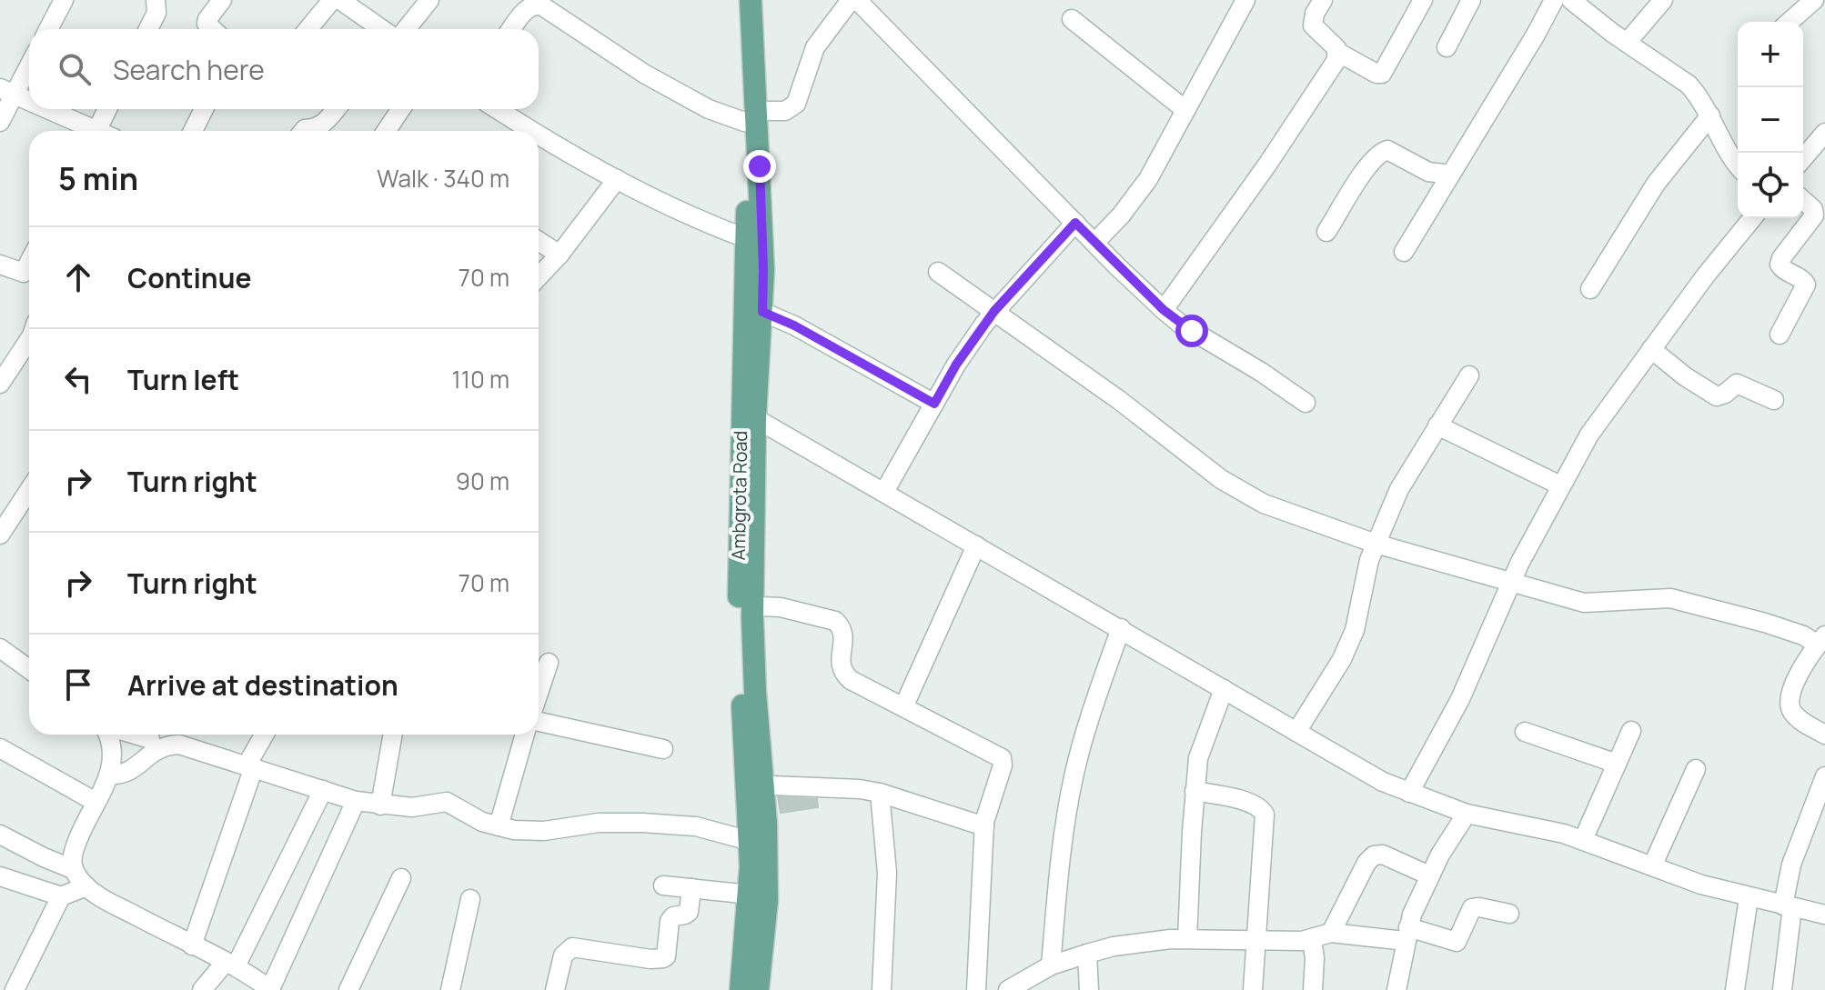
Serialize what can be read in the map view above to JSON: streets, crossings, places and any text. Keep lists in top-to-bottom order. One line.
{"streets":{"main road":["Ambgrota Road"]},"page":{"map_buttons":["+","−"],"search":"Search here","heading":["5 min","Walk · 340 m"],"list":[["Continue","70 m"],["Turn left","110 m"],["Turn right","90 m"],["Turn right","70 m"],"Arrive at destination"]}}
